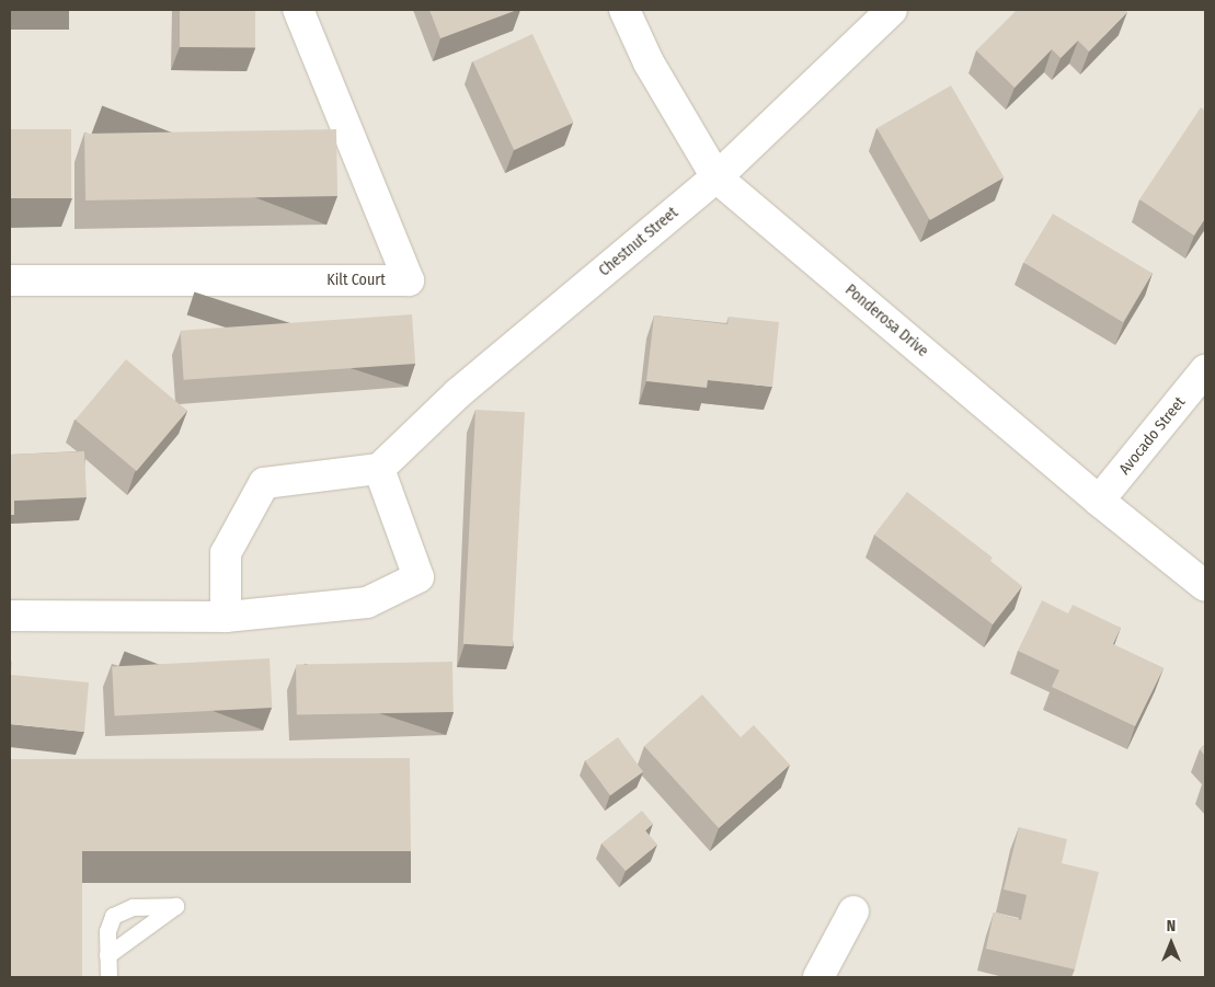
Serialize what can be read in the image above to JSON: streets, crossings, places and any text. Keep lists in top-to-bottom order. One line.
{"streets":{"street":["Chestnut Street","Kilt Court","Ponderosa Drive","Avocado Street"]},"crossings":[["Chestnut Street","Ponderosa Drive"],["Ponderosa Drive","Avocado Street"]],"north":"top"}
